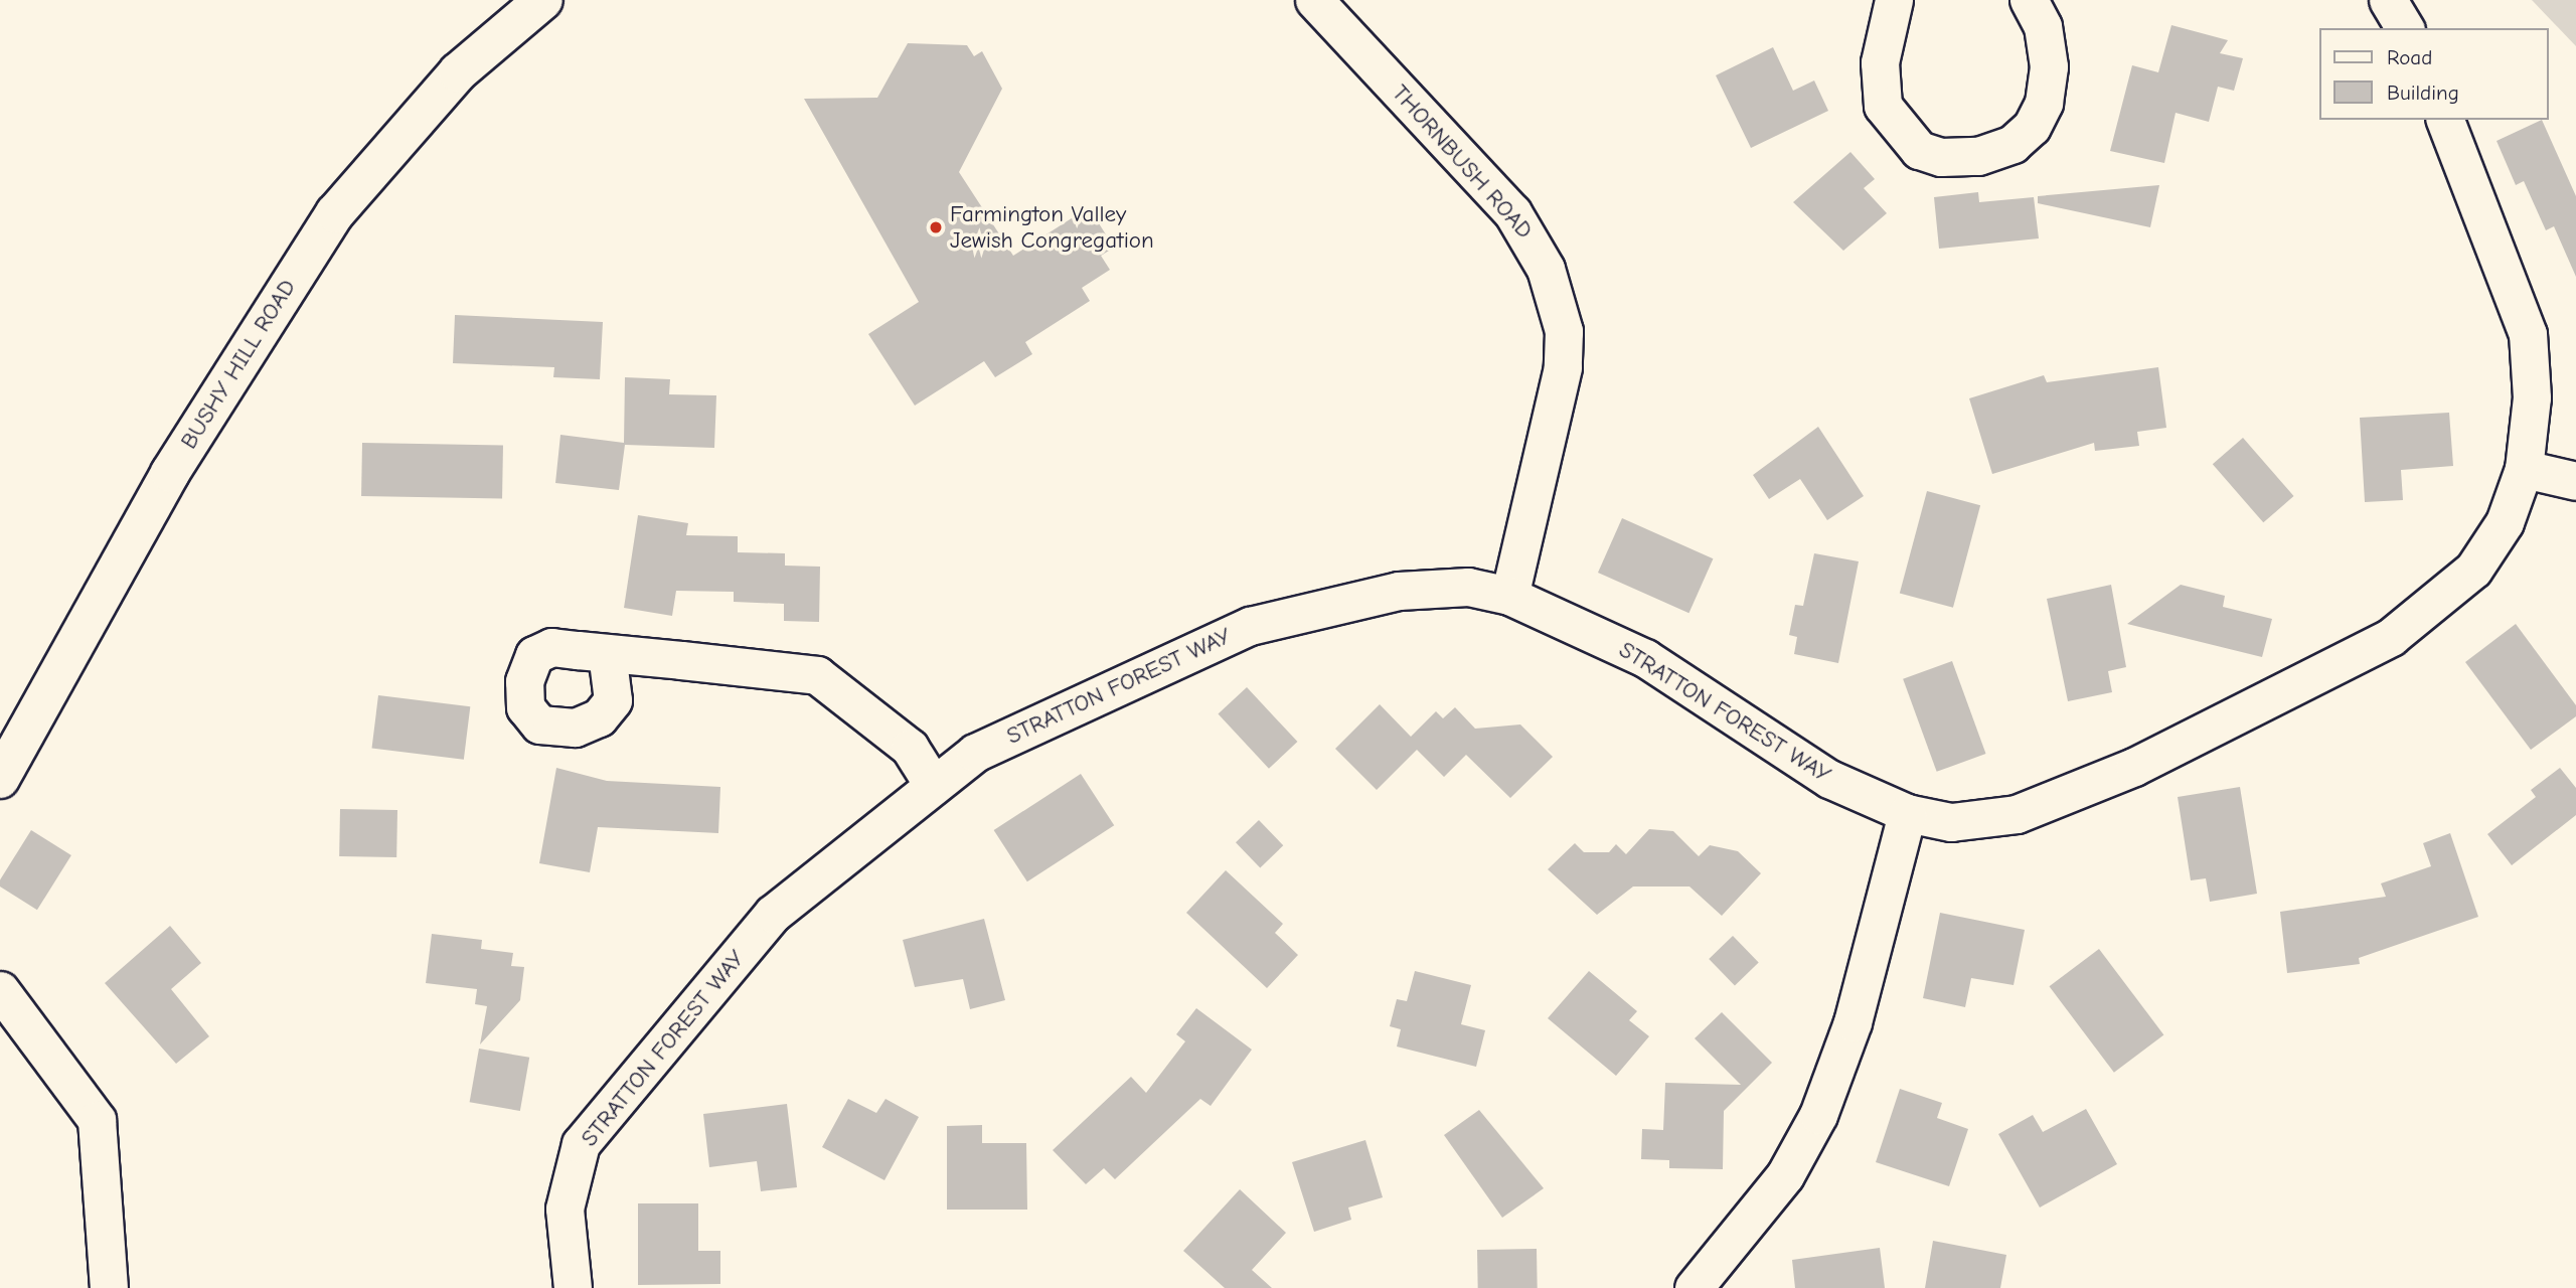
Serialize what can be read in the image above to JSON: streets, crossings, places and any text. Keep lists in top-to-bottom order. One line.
{"streets":{"main road":["BUSHY HILL ROAD"],"street":["THORNBUSH ROAD","STRATTON FOREST WAY"]},"crossings":[["THORNBUSH ROAD","STRATTON FOREST WAY"]],"places":["Farmington Valley Jewish Congregation"],"legend":["Road","Building"]}
